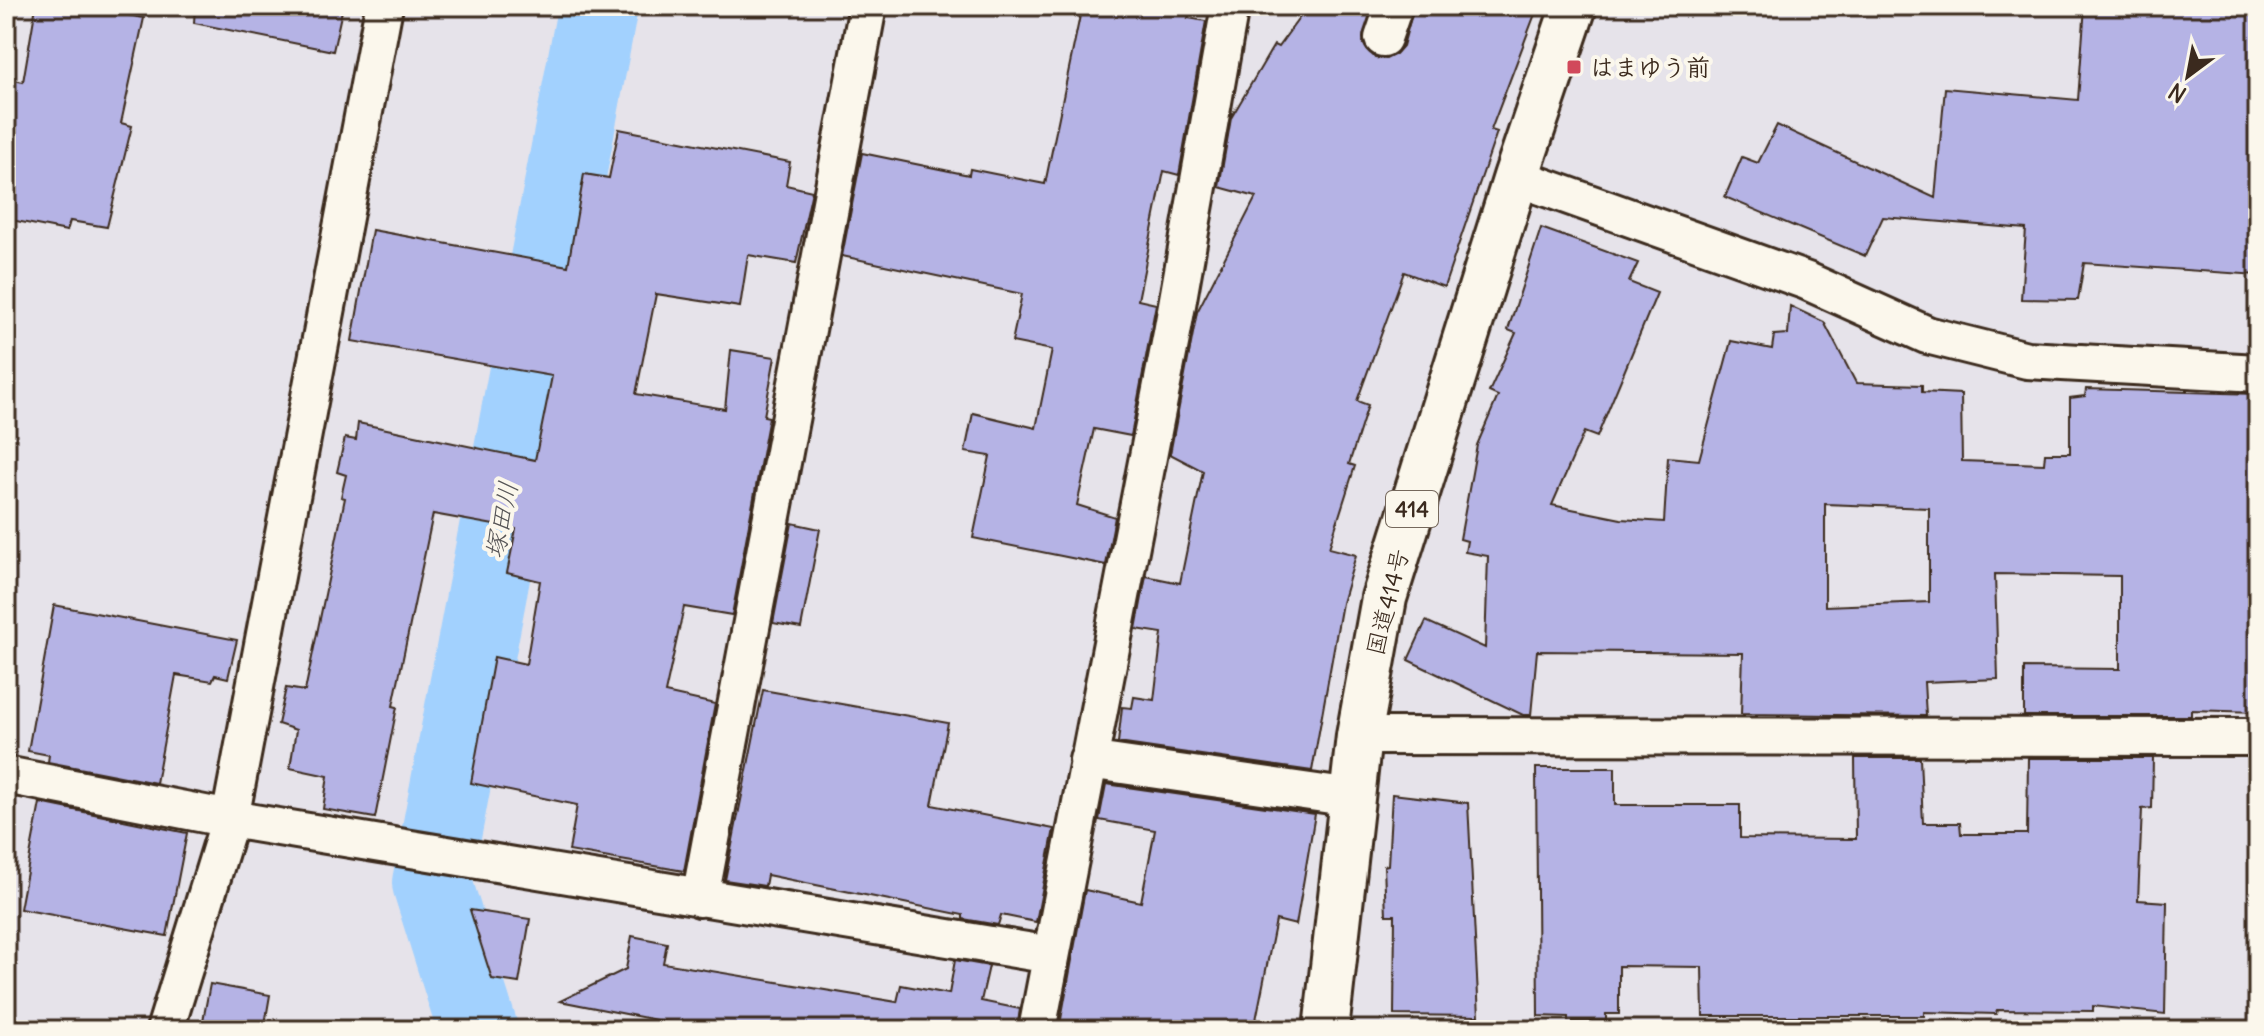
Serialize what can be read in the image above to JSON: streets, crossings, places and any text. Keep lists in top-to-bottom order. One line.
{"streets":{"highway":["414","国道414号"]},"water":["塚田川"],"places":{"transit":["はまゆう前"]},"north":"bottom left"}
